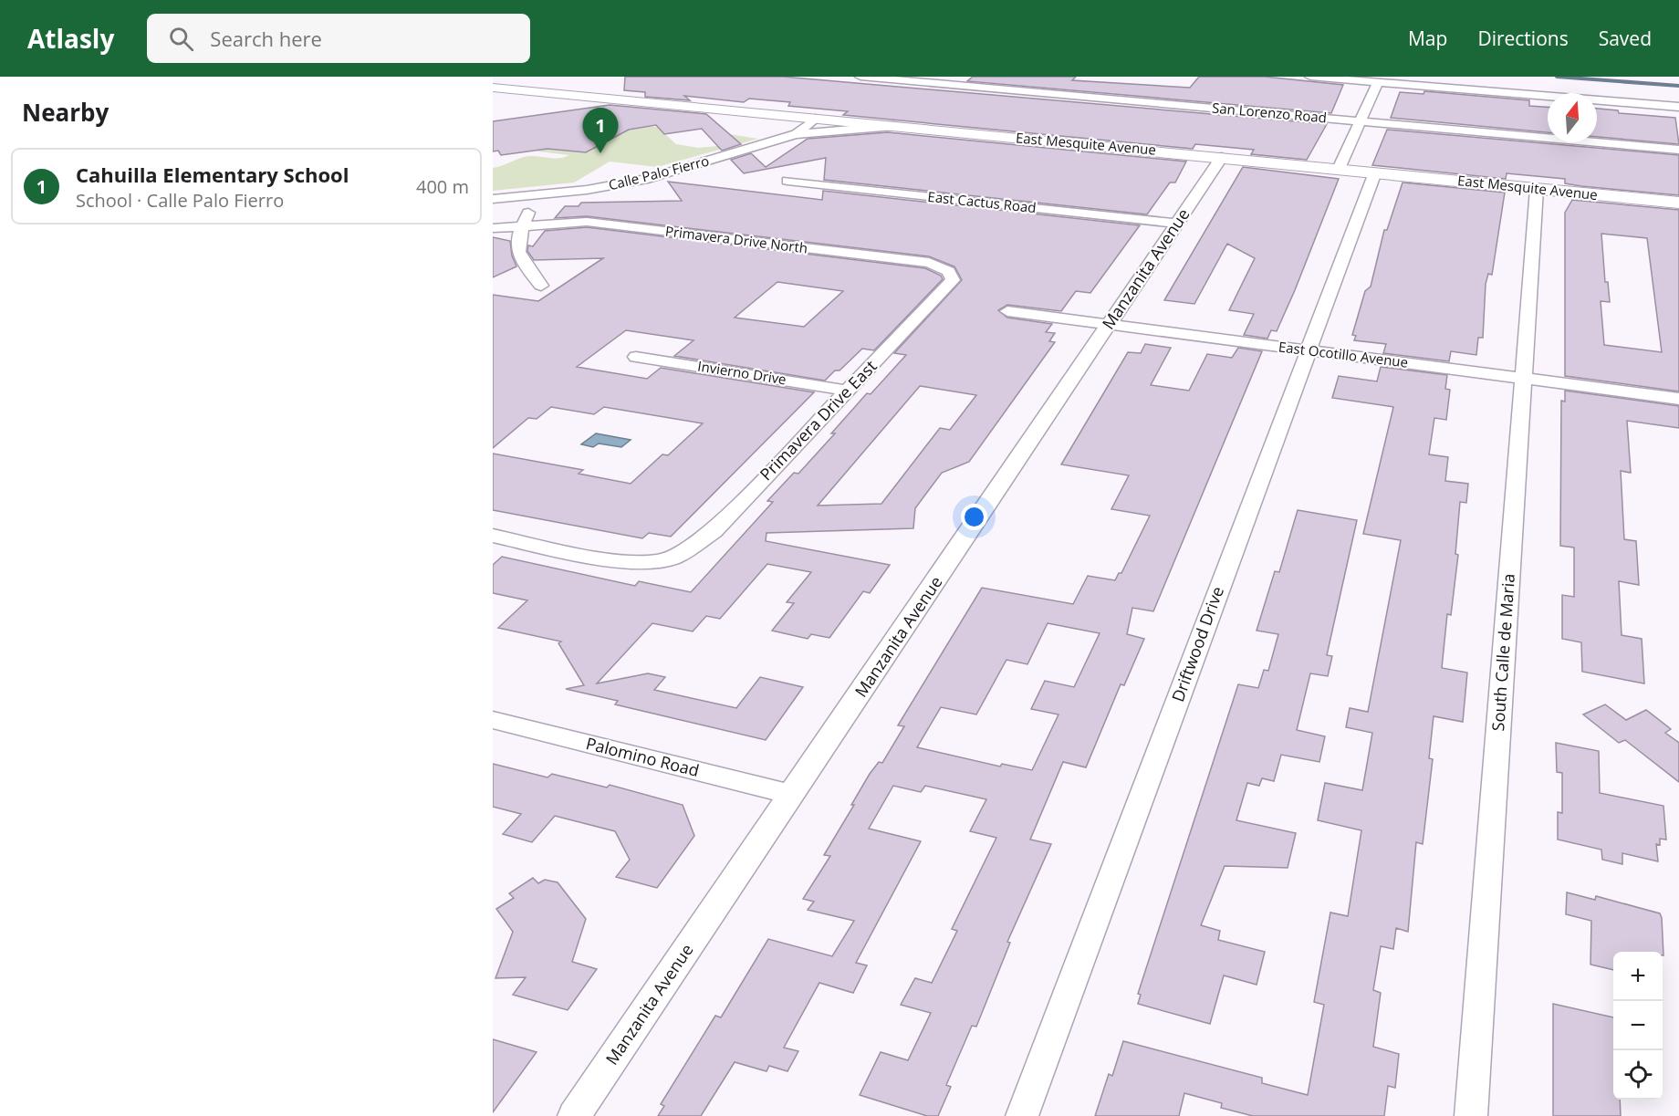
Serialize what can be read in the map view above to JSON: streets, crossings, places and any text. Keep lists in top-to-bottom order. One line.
{"streets":{"street":["San Lorenzo Road","East Mesquite Avenue","Calle Palo Fierro","East Cactus Road","Primavera Drive North","Manzanita Avenue","East Ocotillo Avenue","Invierno Drive","Primavera Drive East","Driftwood Drive","South Calle de Maria","Palomino Road"]},"crossings":[["East Mesquite Avenue","Calle Palo Fierro"],["East Mesquite Avenue","Manzanita Avenue"],["East Mesquite Avenue","Driftwood Drive"],["East Mesquite Avenue","South Calle de Maria"],["East Cactus Road","Manzanita Avenue"],["Primavera Drive North","Primavera Drive East"],["Manzanita Avenue","East Ocotillo Avenue"],["Manzanita Avenue","Palomino Road"],["East Ocotillo Avenue","Driftwood Drive"],["East Ocotillo Avenue","South Calle de Maria"],["Invierno Drive","Primavera Drive East"]],"north":"top","page":{"header":"Atlasly","search":"Search here","nav":["Map","Directions","Saved"],"heading":"Nearby","pins":"1","list":[{"mark":"1","name":"Cahuilla Elementary School","note":"School · Calle Palo Fierro","value":"400 m"}],"map_buttons":["+","−"]}}
